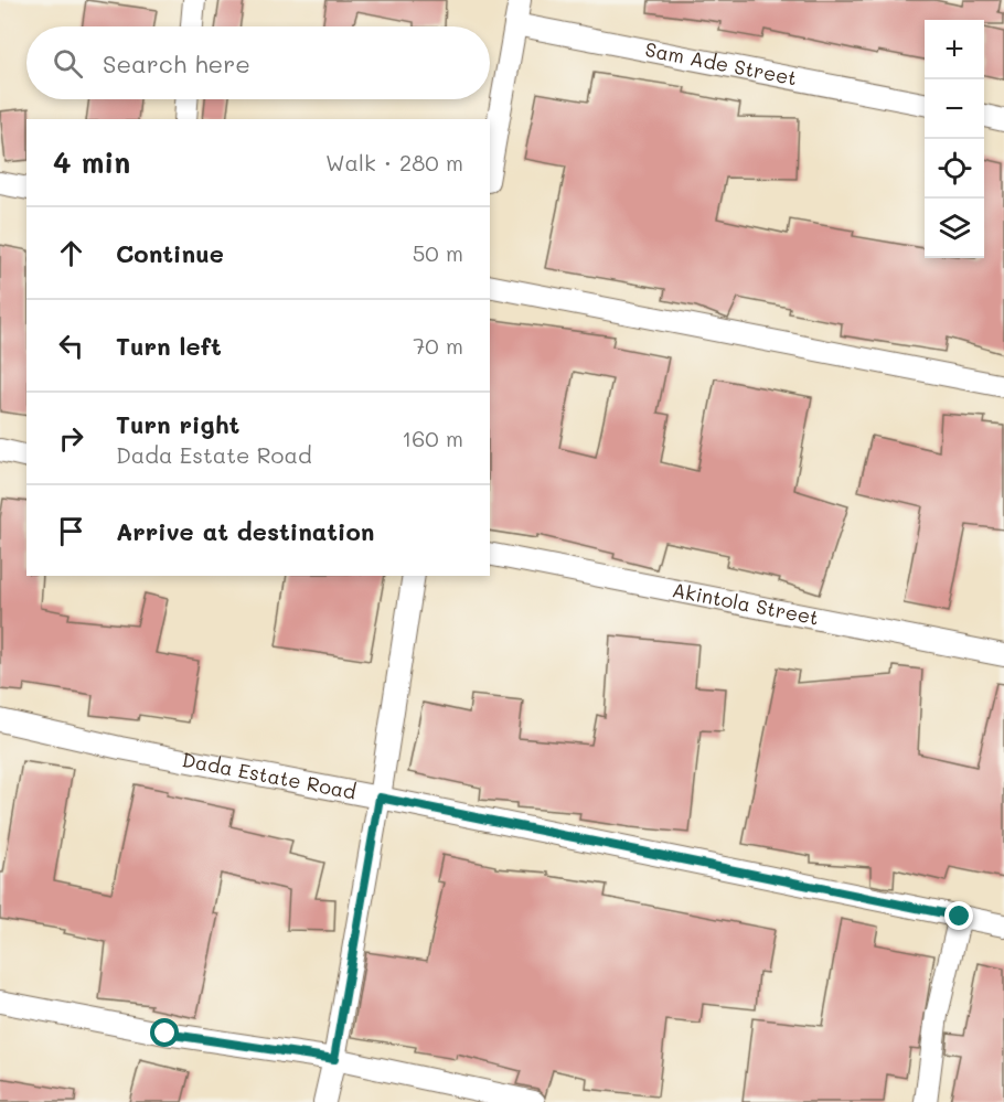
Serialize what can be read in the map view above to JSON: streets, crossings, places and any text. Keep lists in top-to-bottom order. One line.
{"streets":{"street":["Sam Ade Street","Akintola Street","Dada Estate Road"]},"page":{"map_buttons":["+","−"],"search":"Search here","heading":["4 min","Walk · 280 m"],"list":[["Continue","50 m"],["Turn left","70 m"],["Turn right","Dada Estate Road","160 m"],"Arrive at destination"]}}
